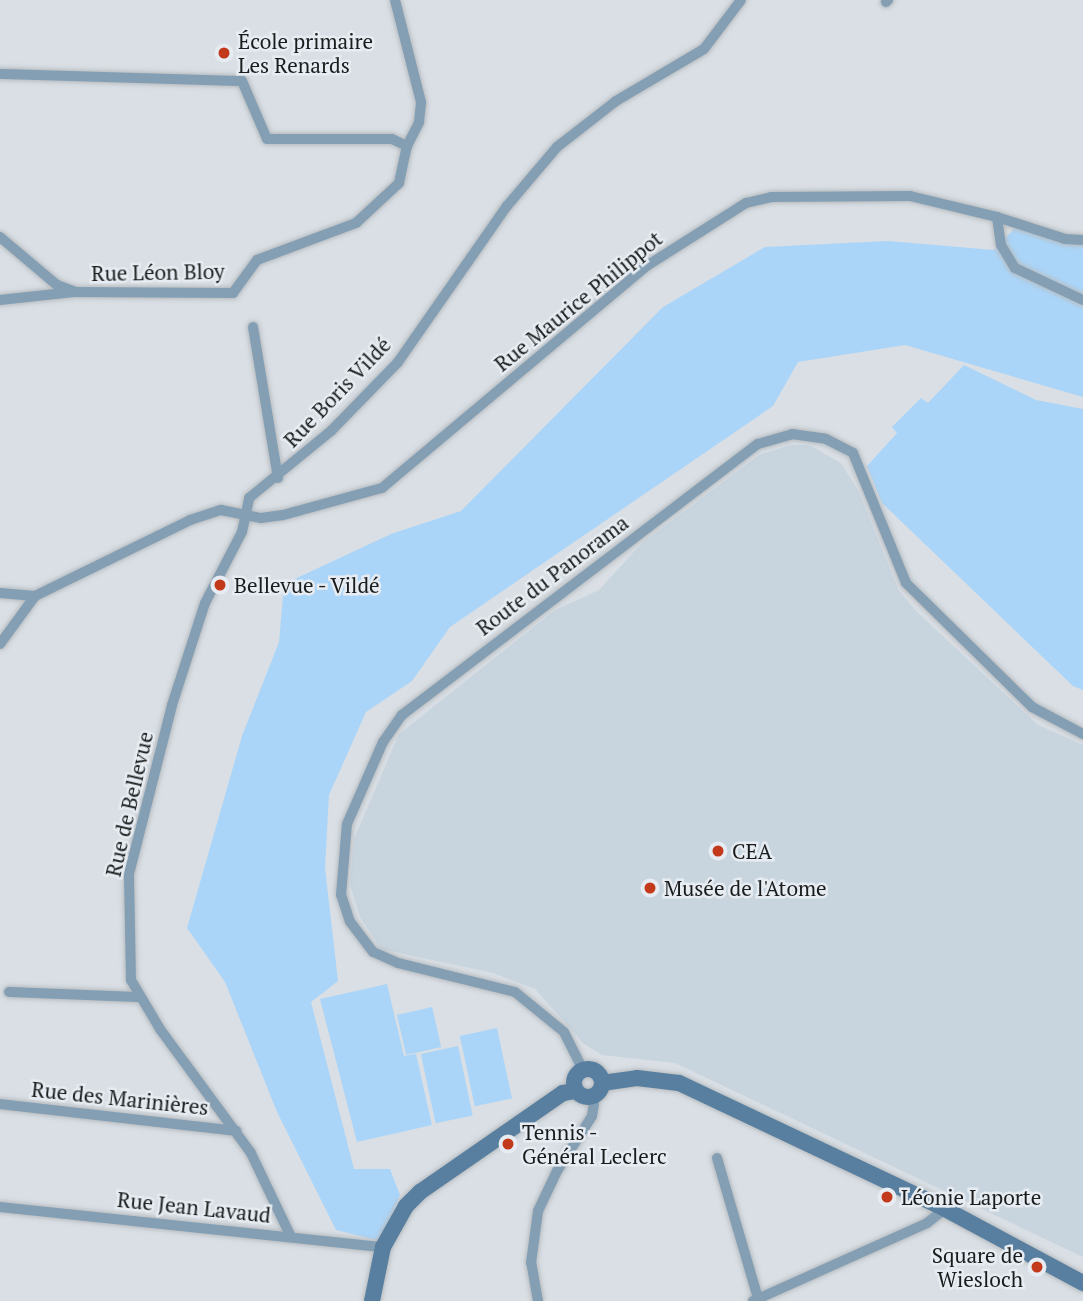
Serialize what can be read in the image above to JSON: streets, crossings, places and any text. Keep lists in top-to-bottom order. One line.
{"streets":{"street":["Rue Léon Bloy","Rue Maurice Philippot","Rue Boris Vildé","Route du Panorama","Rue de Bellevue","Rue des Marinières","Rue Jean Lavaud"]},"crossings":[["Rue Maurice Philippot","Rue Boris Vildé"],["Rue Maurice Philippot","Rue de Bellevue"],["Rue Boris Vildé","Rue de Bellevue"],["Rue de Bellevue","Rue des Marinières"],["Rue de Bellevue","Rue Jean Lavaud"]],"places":["École primaire Les Renards","Bellevue - Vildé","CEA","Musée de l'Atome","Tennis - Général Leclerc","Léonie Laporte","Square de Wiesloch"]}
